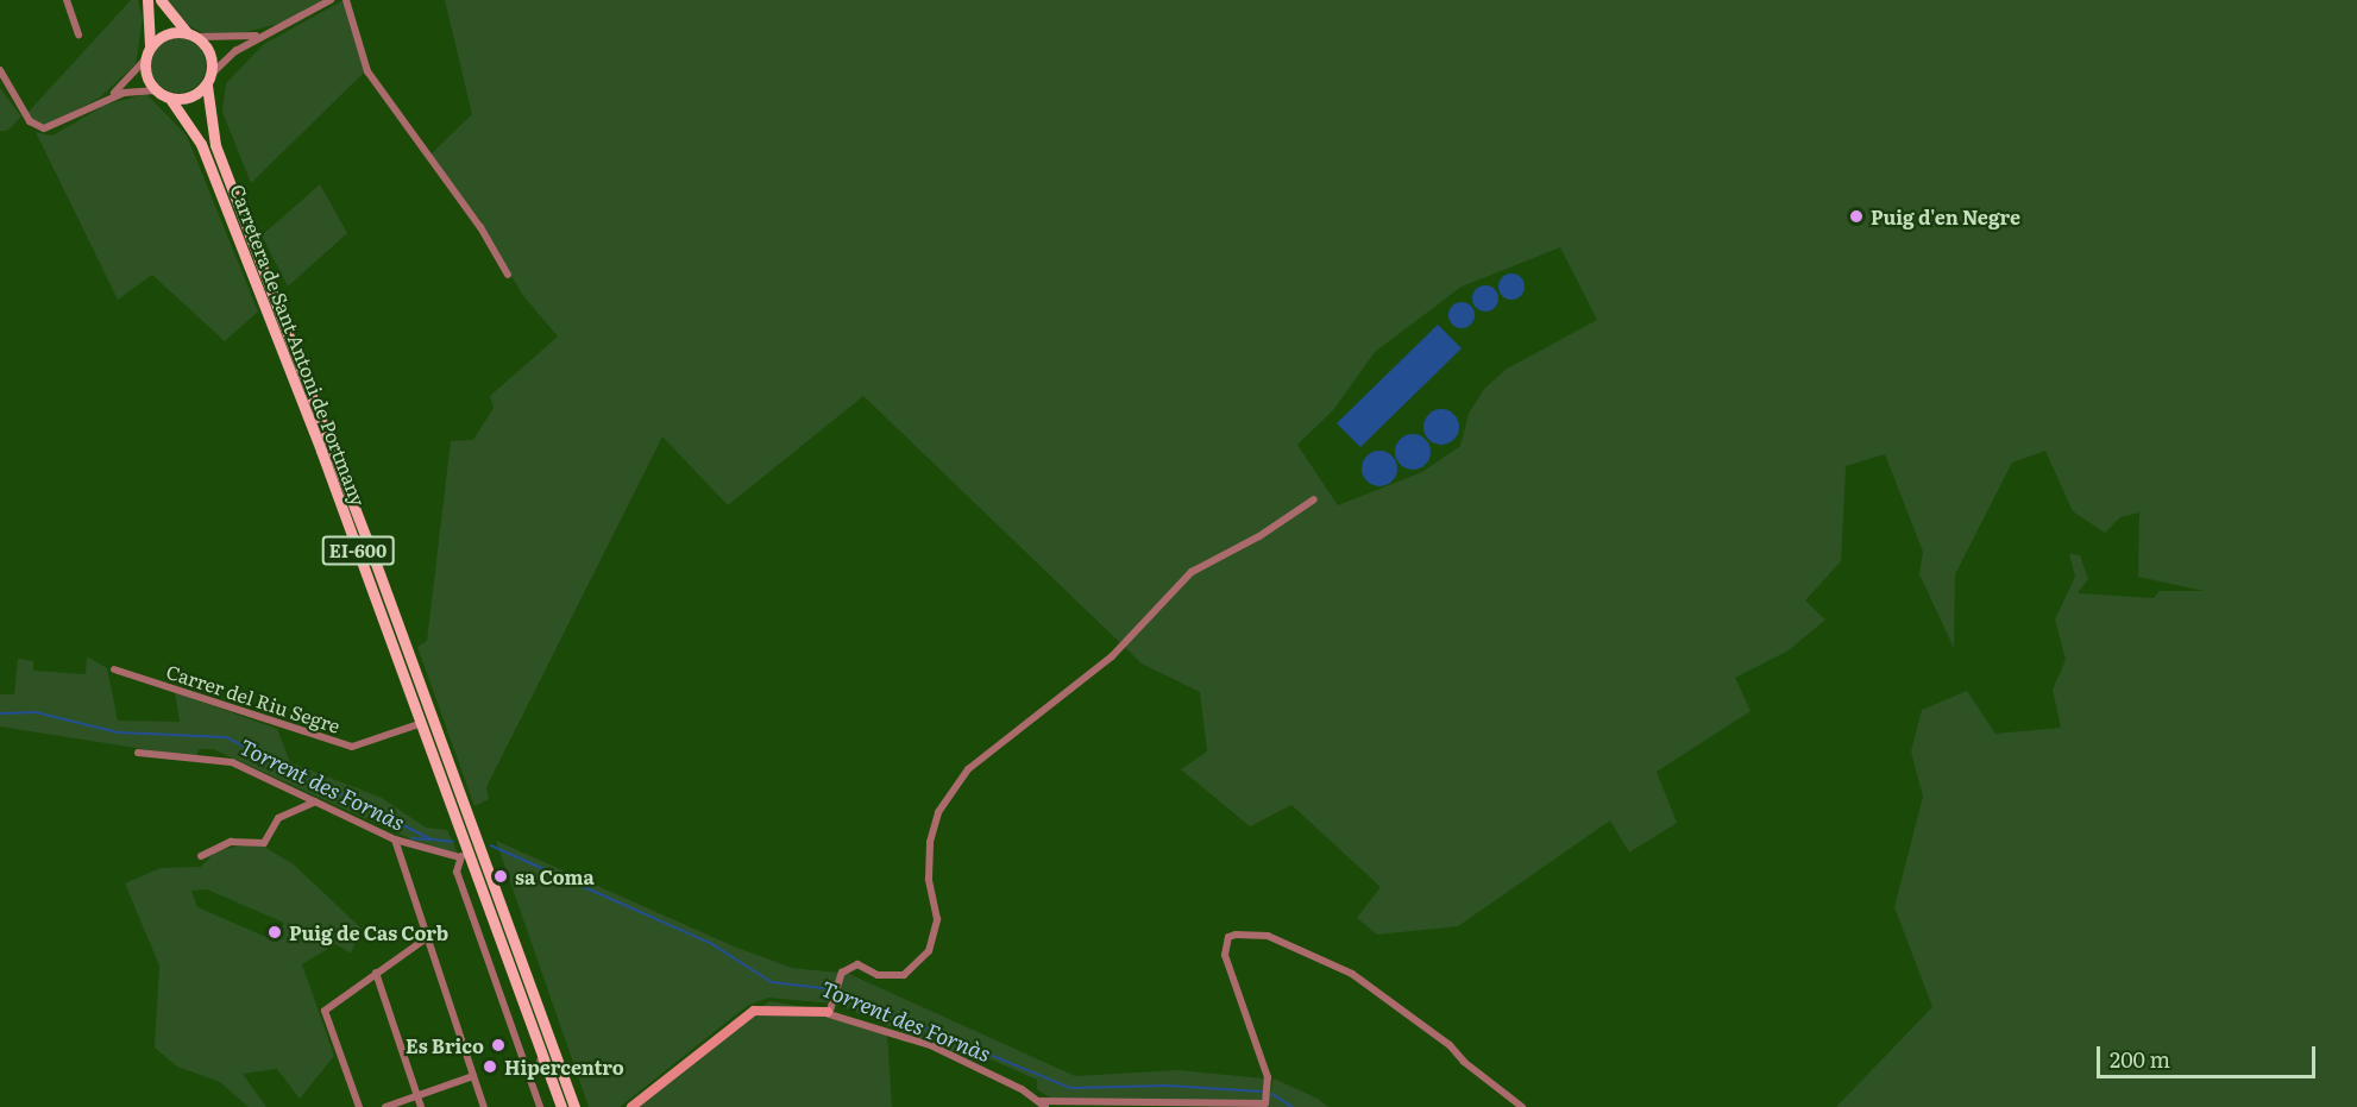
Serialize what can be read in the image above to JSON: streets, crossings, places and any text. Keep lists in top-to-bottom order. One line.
{"streets":{"main road":["Carretera de Sant Antoni de Portmany","EI-600"],"street":["Carrer del Riu Segre"]},"crossings":[["Carretera de Sant Antoni de Portmany","EI-600"],["Carretera de Sant Antoni de Portmany","Carrer del Riu Segre"]],"water":["Torrent des Fornàs"],"places":["Puig d'en Negre","sa Coma","Puig de Cas Corb","Es Brico","Hipercentro"],"scale_bar":"200 m"}
